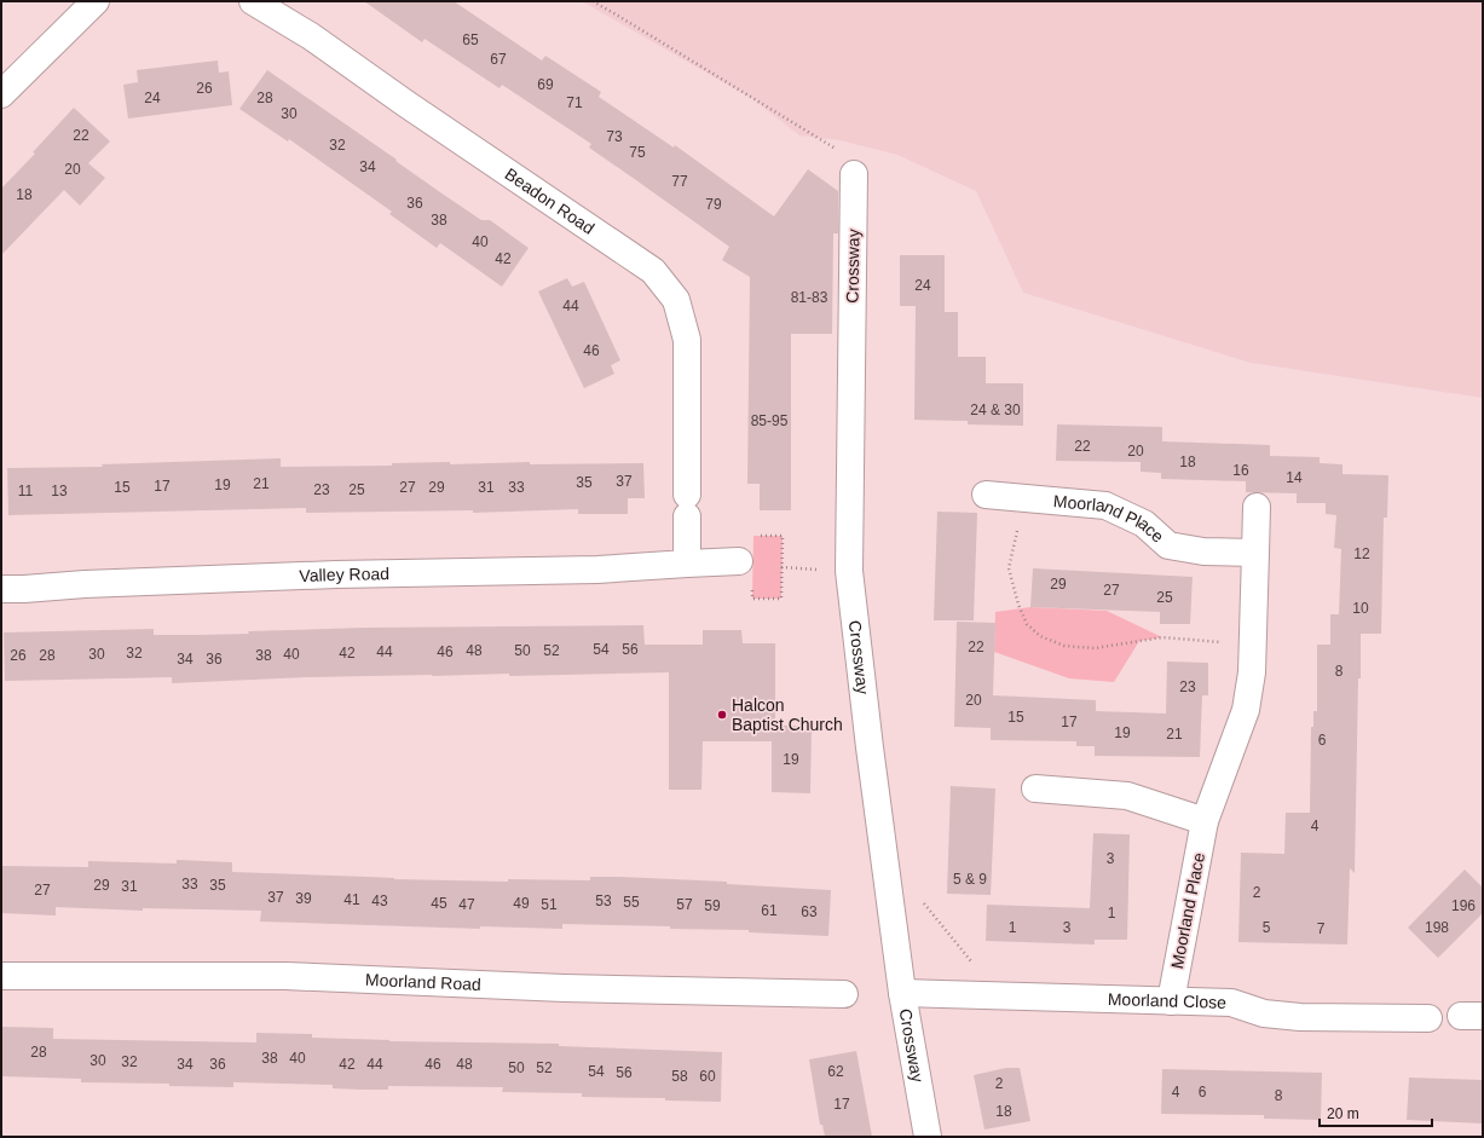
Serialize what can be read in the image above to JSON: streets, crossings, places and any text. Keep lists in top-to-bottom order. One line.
{"streets":{"street":["Beadon Road","Crossway","Moorland Place","Valley Road","Moorland Road","Moorland Close"]},"crossings":[["Beadon Road","Valley Road"],["Crossway","Moorland Close"],["Moorland Place","Moorland Close"]],"places":["Halcon Baptist Church"],"house_numbers":["65","67","69","26","24","28","71","30","22","73","32","75","34","20","77","18","36","79","38","40","42","24","81-83","44","46","24 & 30","85-95","22","20","18","16","14","37","35","21","19","17","15","27","29","31","33","23","25","11","13","12","29","27","25","10","22","54","56","48","50","52","44","46","32","42","30","40","26","28","38","34","36","8","23","20","15","17","19","21","6","19","4","3","5 & 9","33","29","35","31","27","2","37","39","41","43","53","55","45","49","47","51","57","59","196","61","63","1","1","3","5","198","7","28","38","40","30","32","34","36","42","44","46","48","50","52","54","62","56","58","60","2","4","6","8","17","18"],"scale_bar":"20 m"}
